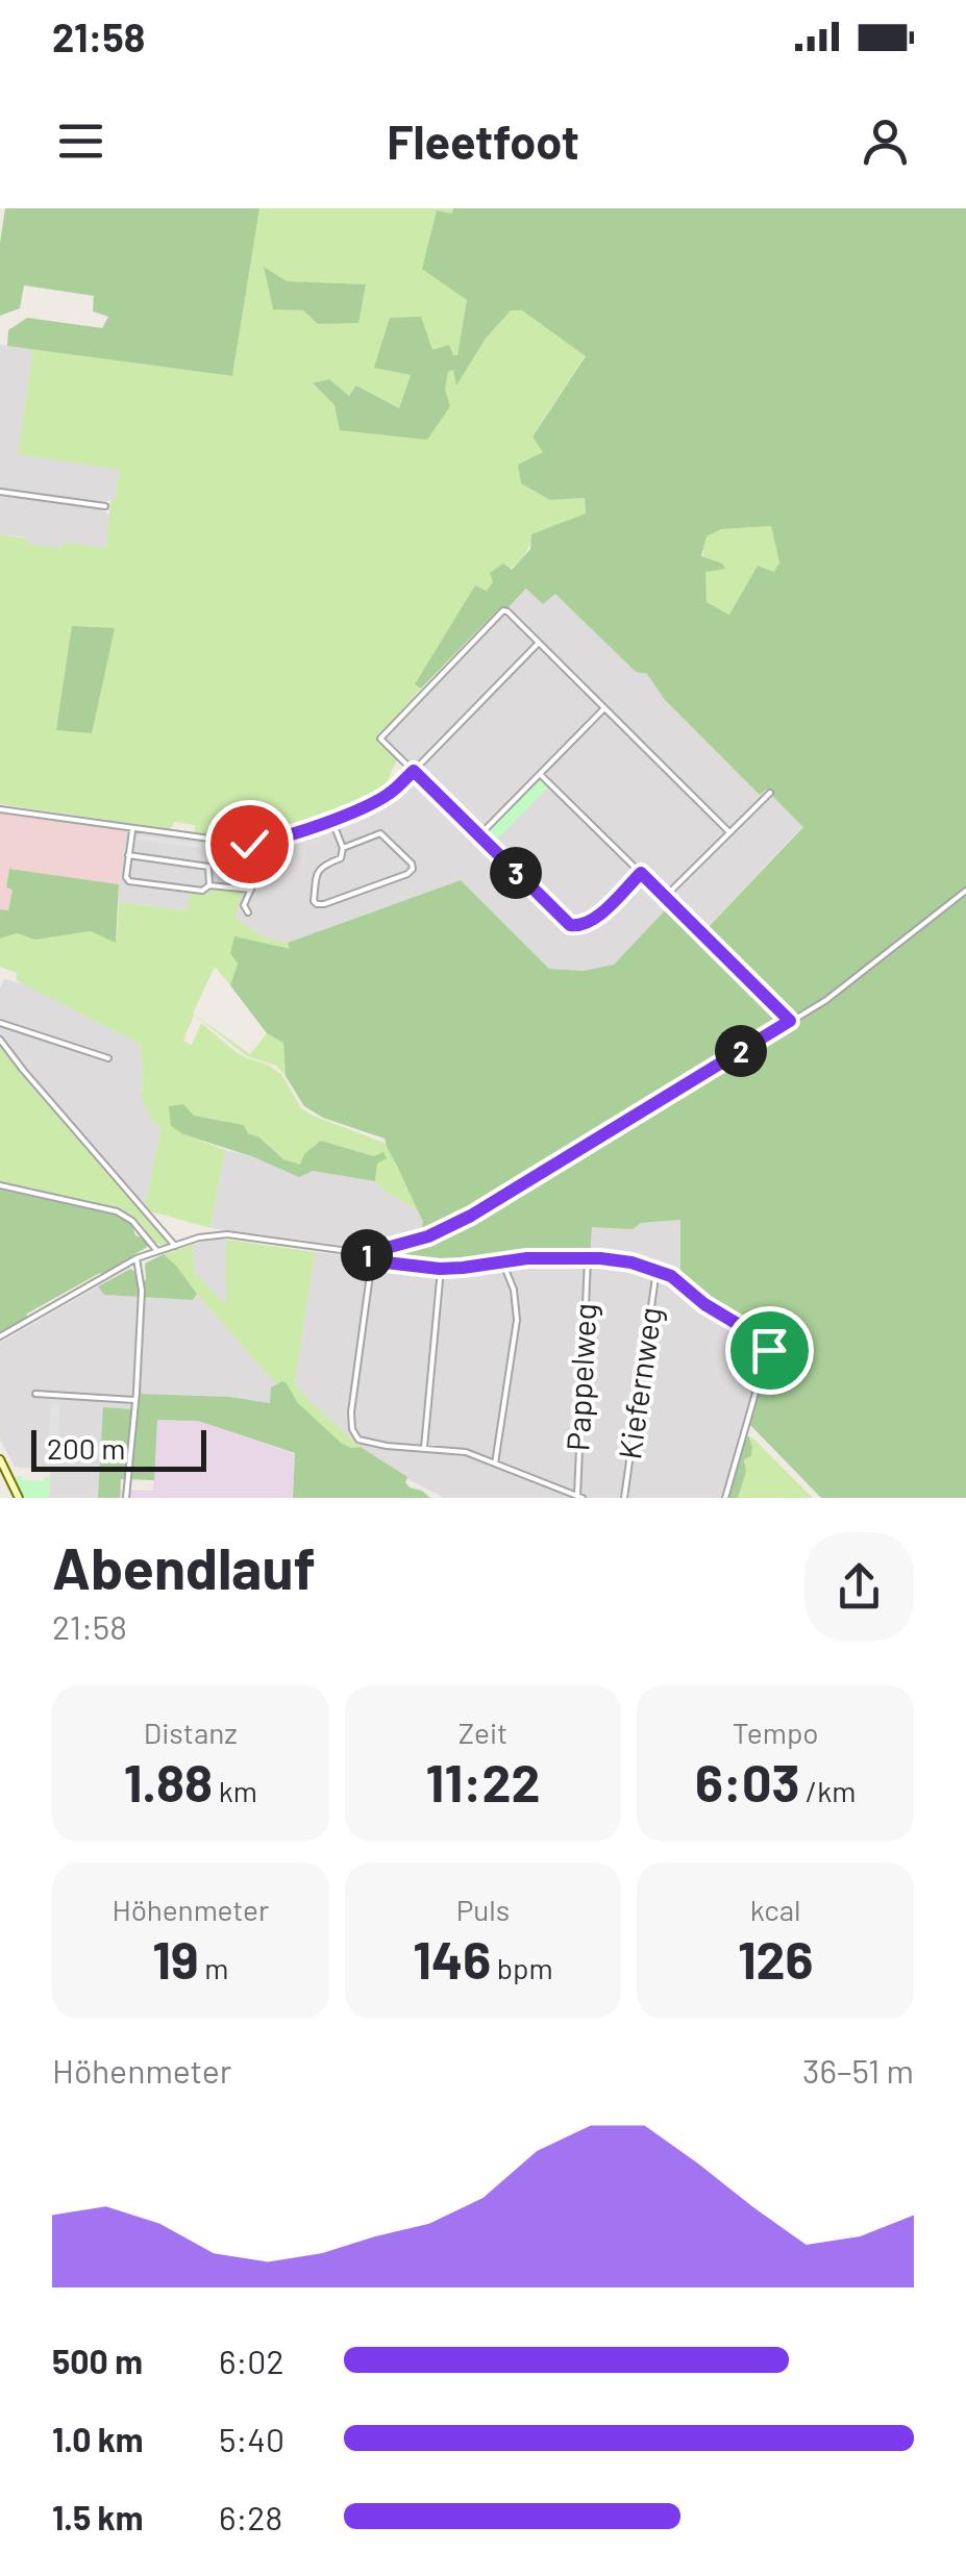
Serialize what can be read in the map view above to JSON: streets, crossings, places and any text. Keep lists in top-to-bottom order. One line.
{"streets":{"street":["Pappelweg","Kiefernweg"]},"scale_bar":"200 m","page":{"status":"21:58","header":"Fleetfoot","pins":["3","2","1"],"scale":"200 m","heading":["Abendlauf","21:58"],"stats":[["Distanz","1.88 km"],["Zeit","11:22"],["Tempo","6:03 /km"],["Höhenmeter","19 m"],["Puls","146 bpm"],["kcal","126"]],"chart":["Höhenmeter","36–51 m"],"list":[{"name":"500 m","note":"6:02"},{"name":"1.0 km","note":"5:40"},{"name":"1.5 km","note":"6:28"}]}}
